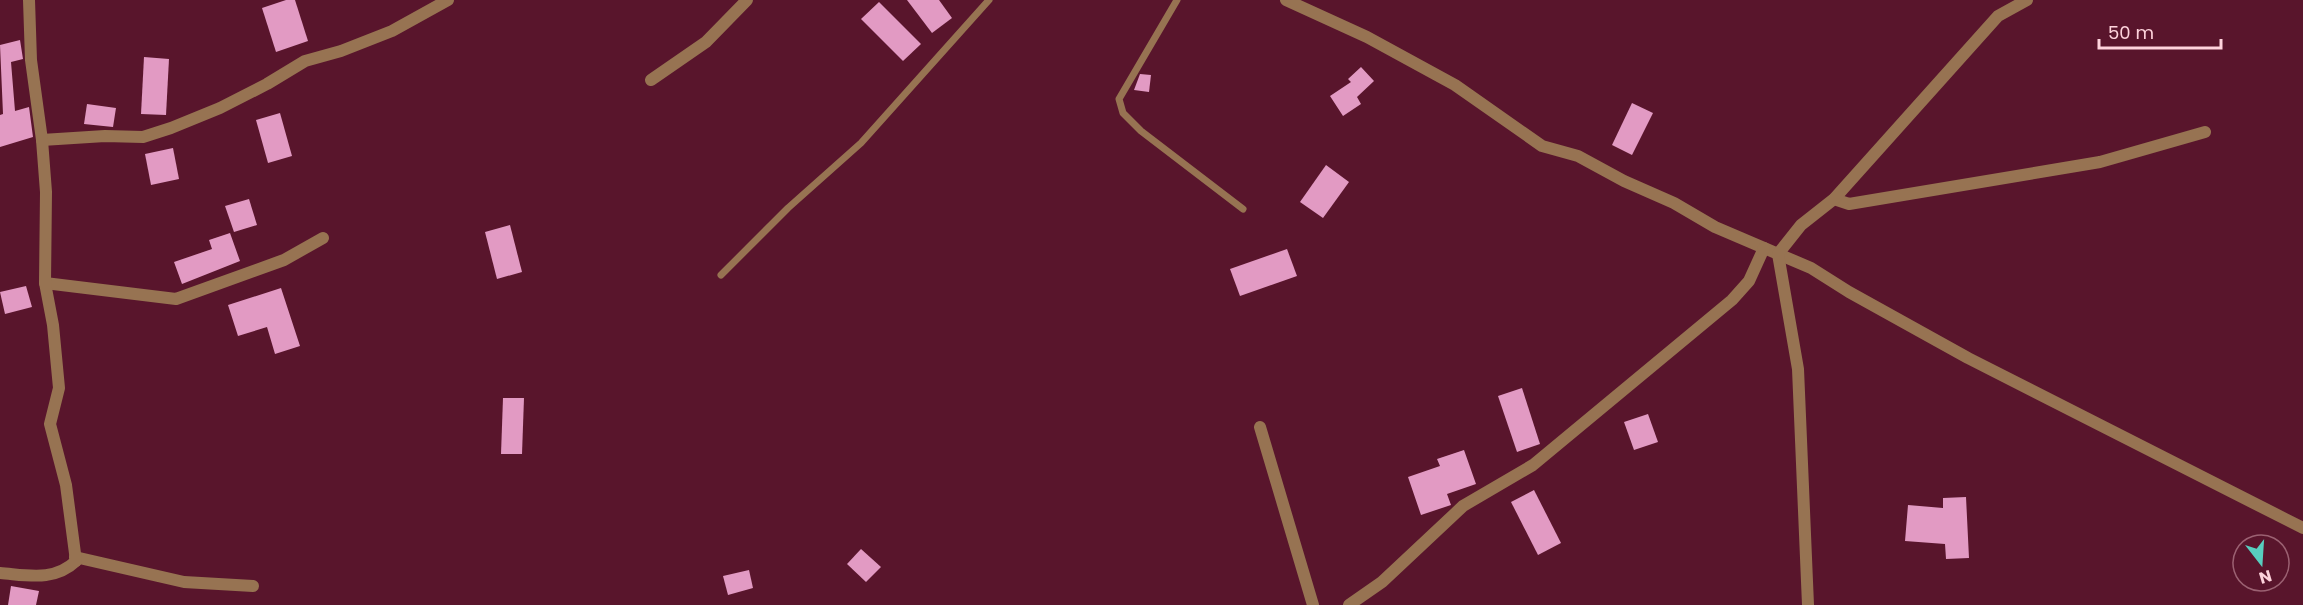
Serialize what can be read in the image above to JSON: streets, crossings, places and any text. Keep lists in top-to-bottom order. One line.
{"scale_bar":"50 m","north":"bottom"}
